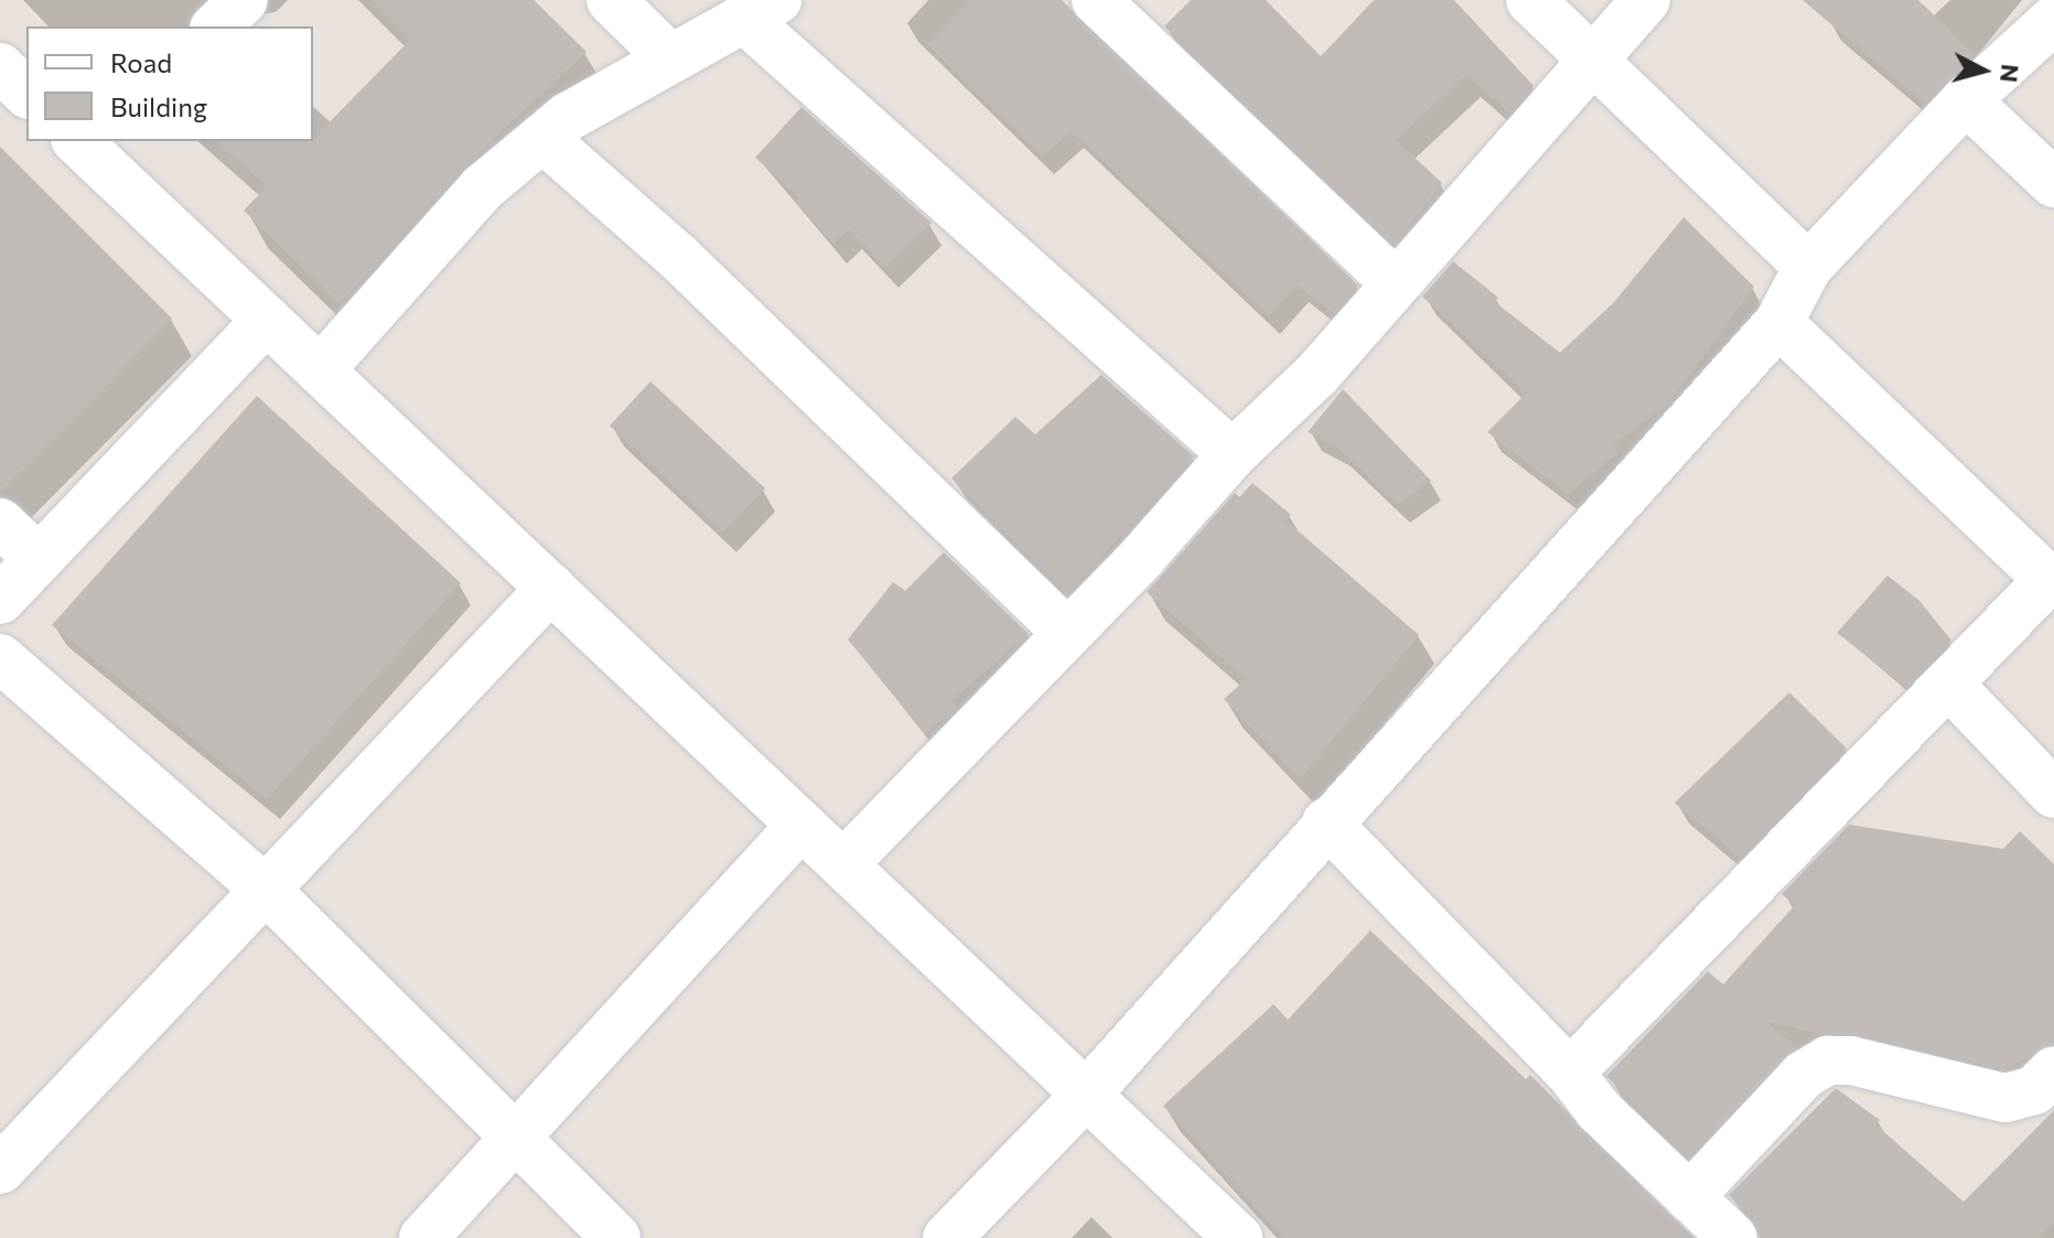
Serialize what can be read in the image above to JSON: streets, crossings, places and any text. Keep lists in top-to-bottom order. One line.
{"legend":["Road","Building"],"north":"right"}
